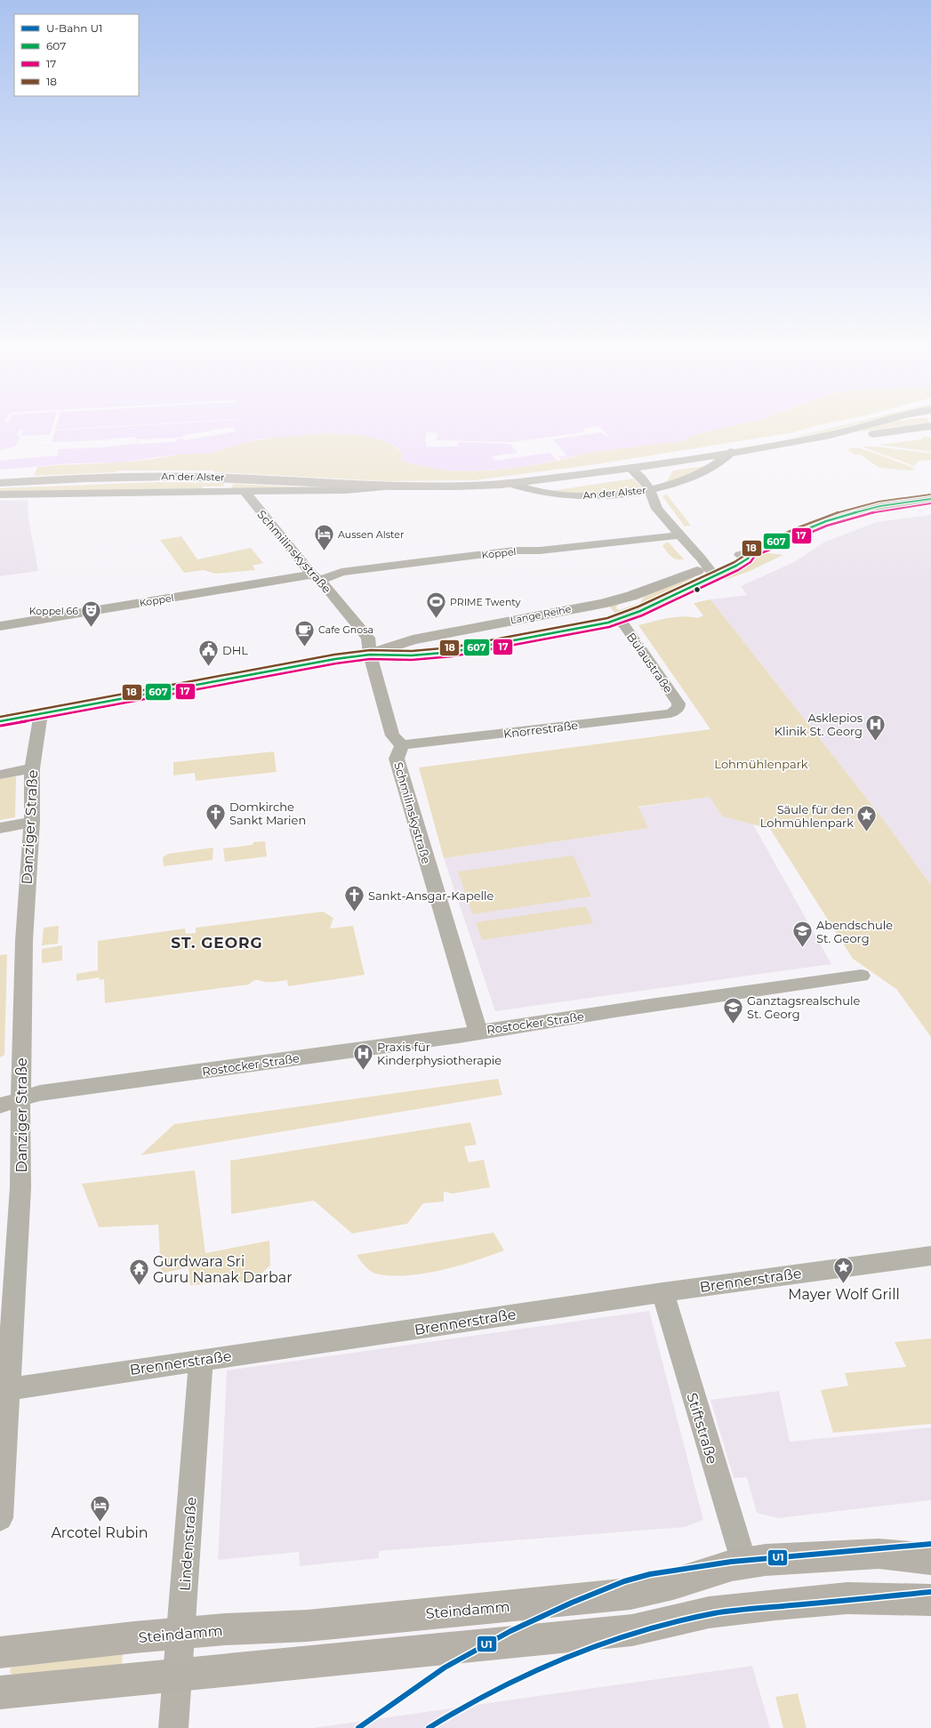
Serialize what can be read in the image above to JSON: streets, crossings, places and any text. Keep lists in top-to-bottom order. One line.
{"streets":{"main road":["An der Alster","Steindamm"],"street":["Schmilinskystraße","Koppel","Lange Reihe","Bülaustraße","Knorrestraße","Danziger Straße","Rostocker Straße","Brennerstraße","Stiftstraße","Lindenstraße"]},"crossings":[["An der Alster","Schmilinskystraße"],["Schmilinskystraße","Koppel"],["Schmilinskystraße","Lange Reihe"],["Schmilinskystraße","Knorrestraße"],["Schmilinskystraße","Rostocker Straße"],["Lange Reihe","Bülaustraße"],["Lange Reihe","Danziger Straße"],["Bülaustraße","Knorrestraße"],["Danziger Straße","Rostocker Straße"],["Danziger Straße","Brennerstraße"],["Brennerstraße","Stiftstraße"],["Brennerstraße","Lindenstraße"],["Stiftstraße","Steindamm"],["Lindenstraße","Steindamm"]],"districts":["ST. GEORG"],"parks":["Lohmühlenpark"],"places":{"hotel":["Aussen Alster","Arcotel Rubin"],"sports":["PRIME Twenty"],"theatre":["Koppel 66"],"cafe":["Cafe Gnosa"],"public building":["DHL"],"hospital":["Asklepios Klinik St. Georg","Praxis für Kinderphysiotherapie"],"church":["Domkirche Sankt Marien","Sankt-Ansgar-Kapelle"],"place":["Säule für den Lohmühlenpark","Mayer Wolf Grill"],"school or university":["Abendschule St. Georg","Ganztagsrealschule St. Georg"],"temple":["Gurdwara Sri Guru Nanak Darbar"]},"lines":["transit line 18","transit line 607","transit line 17","metro line U1"],"legend":["U-Bahn U1","607","17","18"]}
